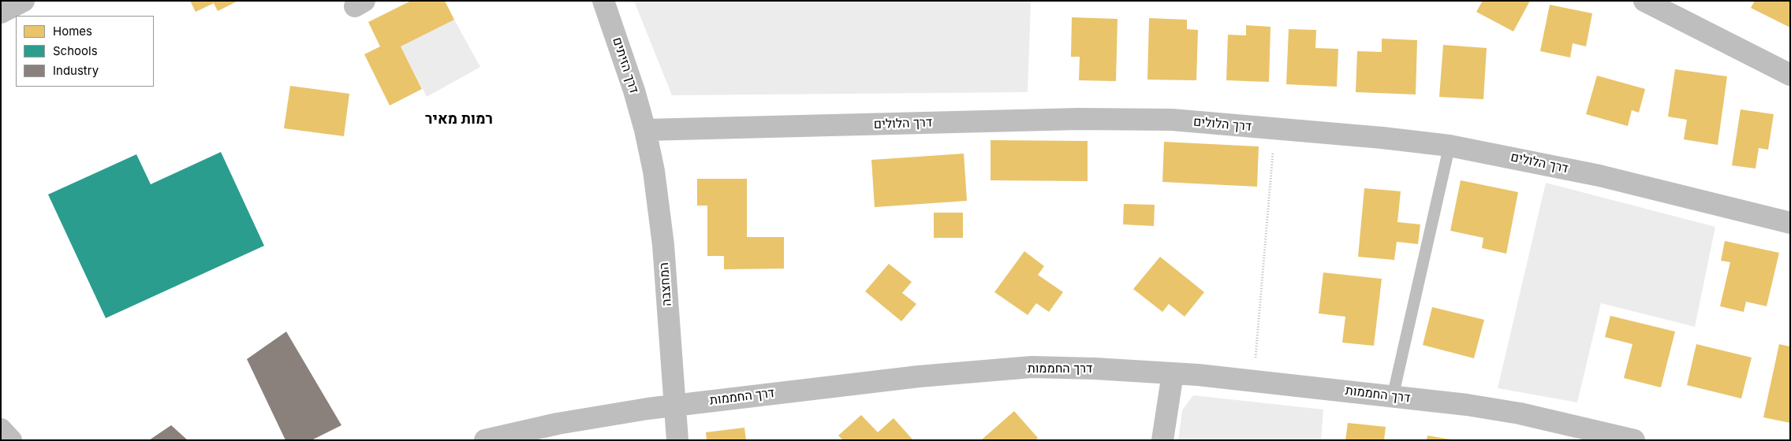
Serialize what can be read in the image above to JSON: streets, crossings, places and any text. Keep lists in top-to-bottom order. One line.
{"streets":{"street":["דרך הזיתים","דרך הלולים","המחצבה","דרך החממות"]},"crossings":[["דרך הזיתים","דרך הלולים"],["דרך הזיתים","המחצבה"],["דרך הלולים","המחצבה"],["המחצבה","דרך החממות"]],"districts":["רמות מאיר"],"legend":["Homes","Schools","Industry"]}
